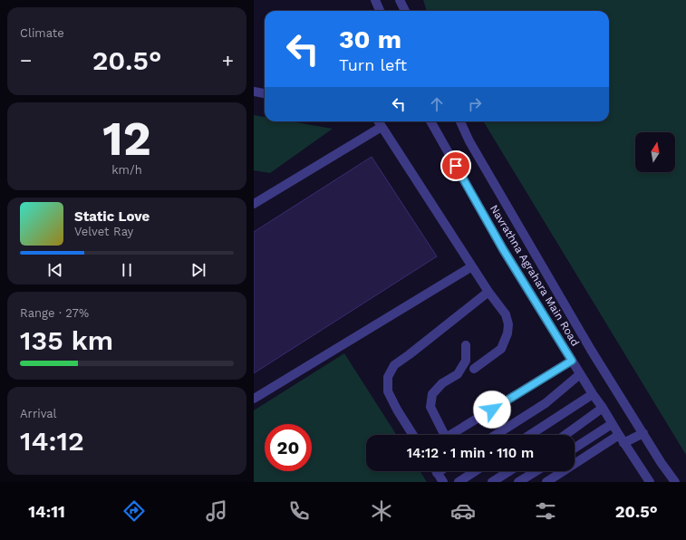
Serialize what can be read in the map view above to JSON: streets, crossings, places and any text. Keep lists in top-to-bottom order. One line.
{"streets":{"street":["Navrathna Agrahara Main Road"]},"north":"top","page":{"tile":["Climate",["12","km/h"],["Range · 27%","135 km"],["Arrival","14:12"]],"turn":["30 m","Turn left"],"heat":["−","20.5°","+"],"song":["Static Love","Velvet Ray"],"limit":"20","trip":"14:12 · 1 min · 110 m","tabs":["14:11","20.5°"]}}
